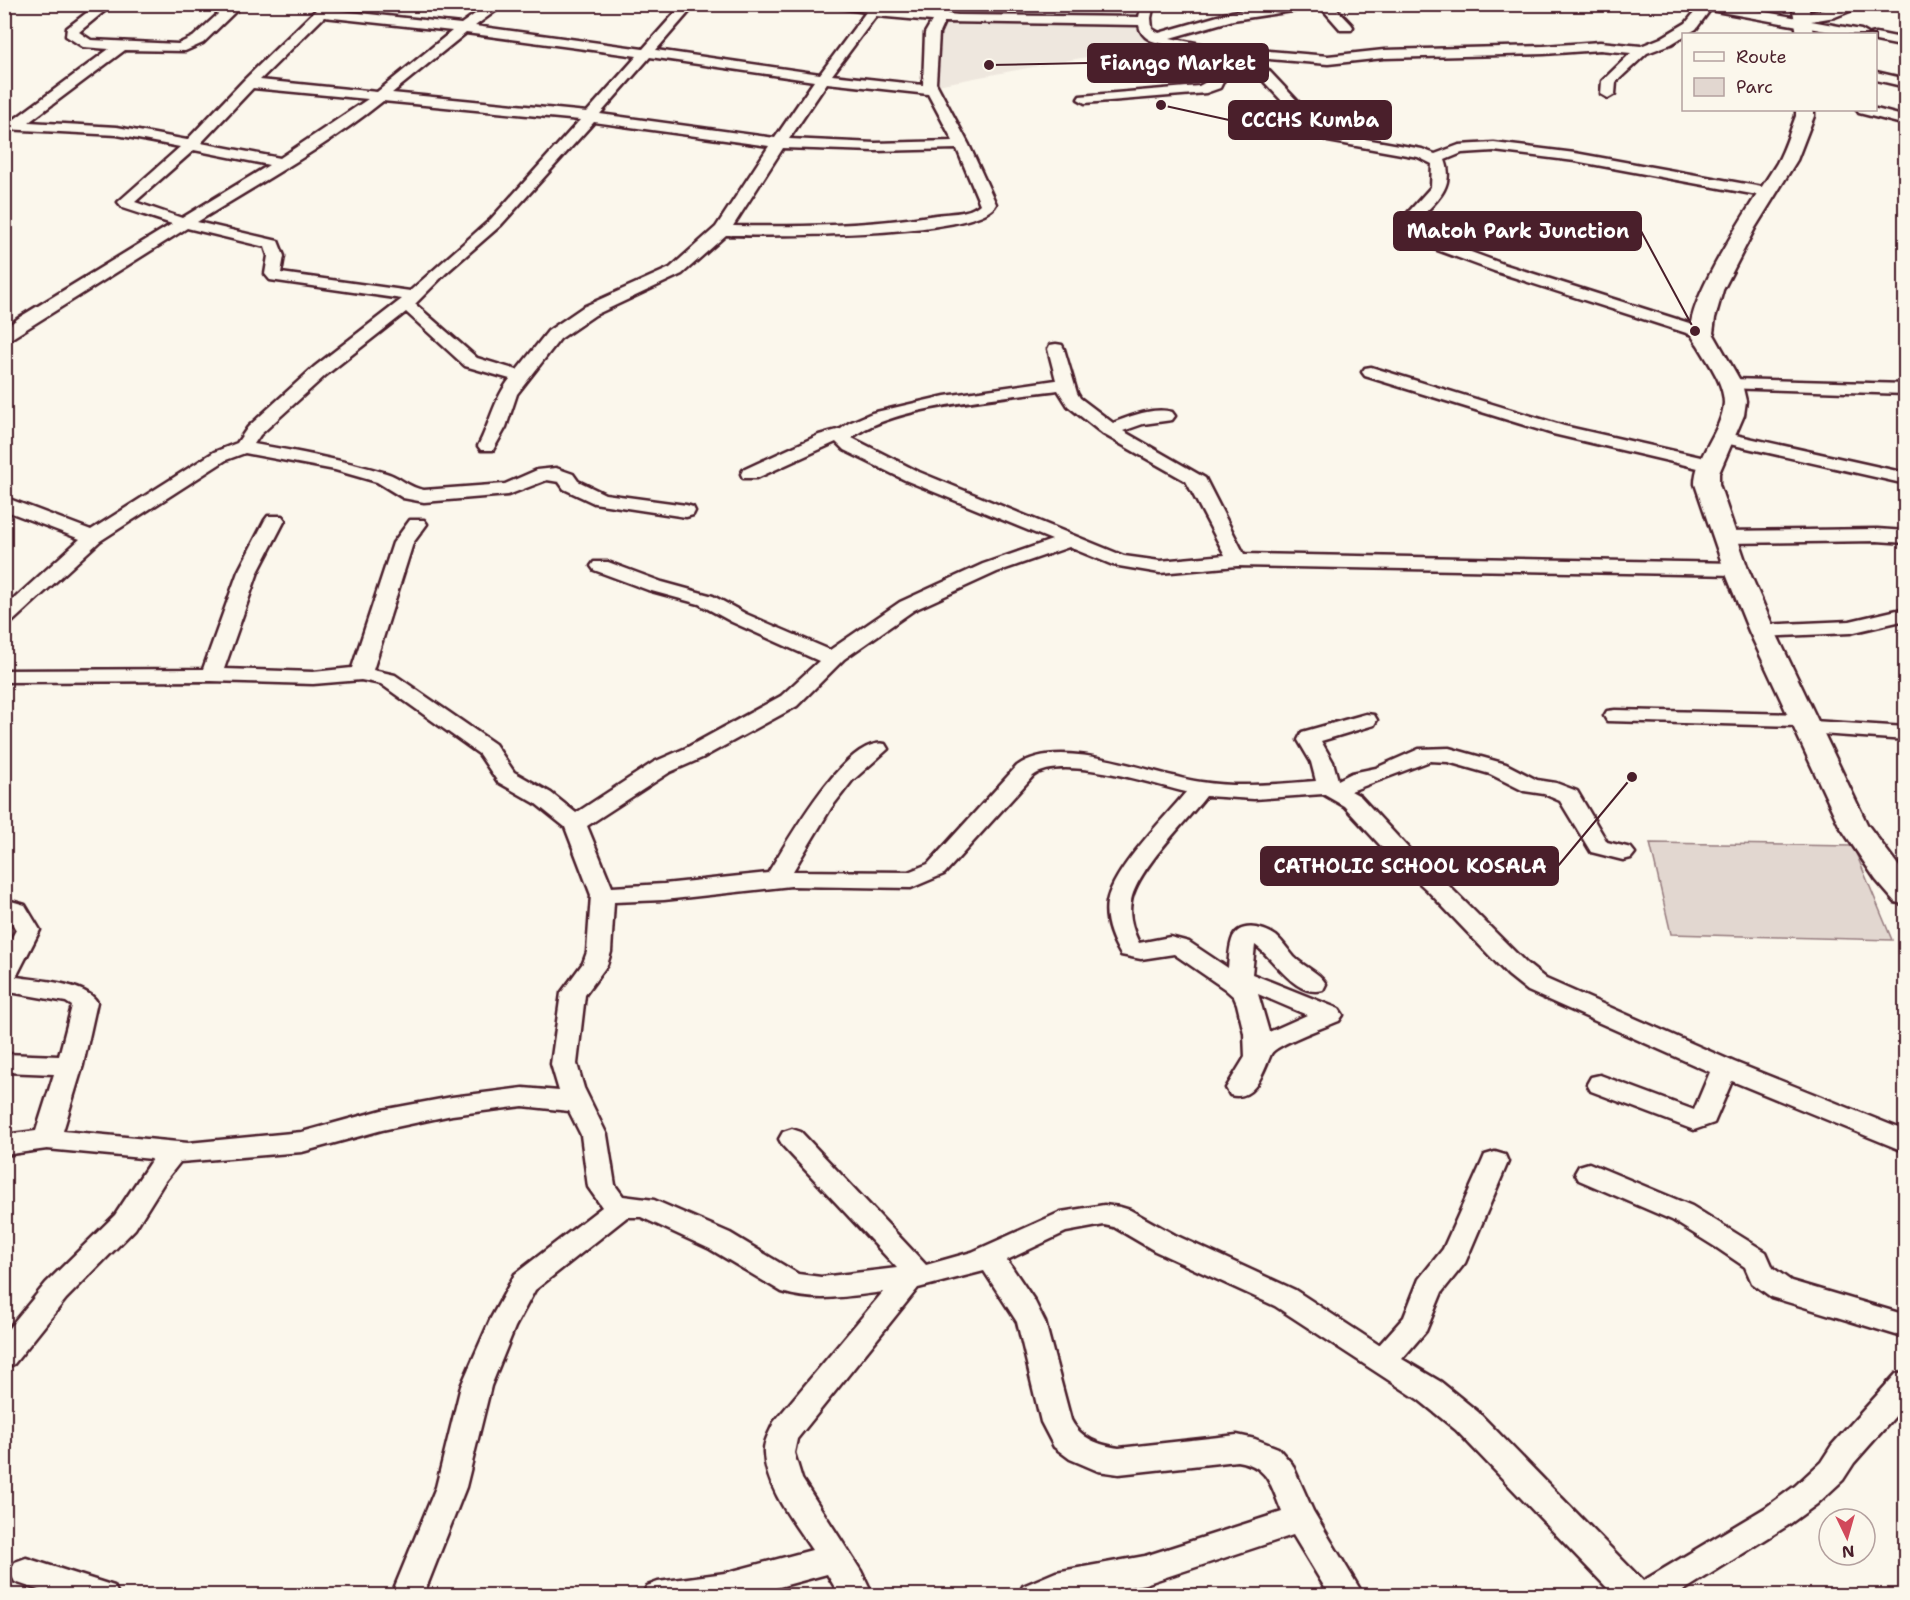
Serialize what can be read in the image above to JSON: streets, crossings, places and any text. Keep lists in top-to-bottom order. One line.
{"places":["Fiango Market","CCCHS Kumba","Matoh Park Junction","CATHOLIC SCHOOL KOSALA"],"legend":["Route","Parc"],"north":"bottom"}
